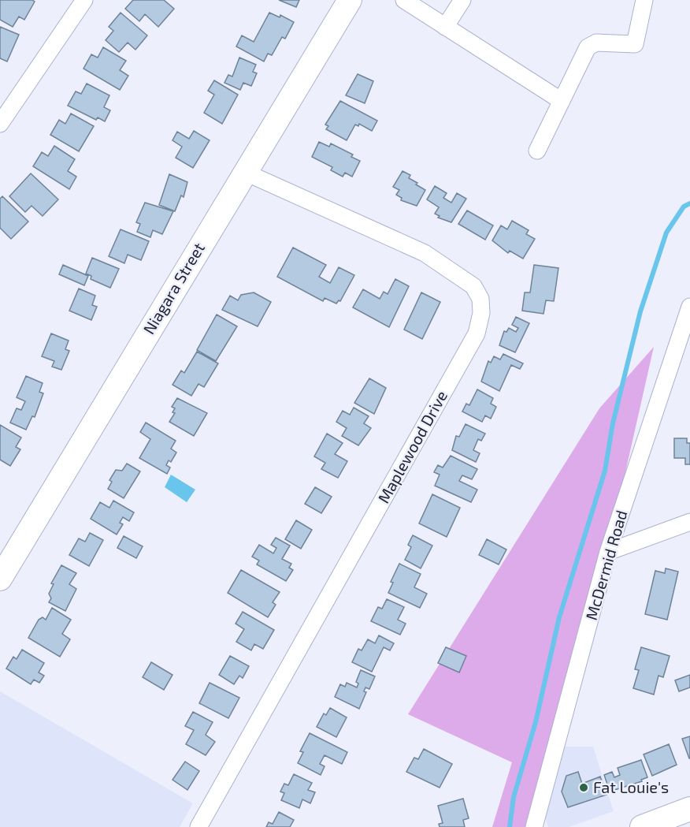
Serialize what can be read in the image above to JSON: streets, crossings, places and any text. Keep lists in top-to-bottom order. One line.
{"streets":{"main road":["Niagara Street"],"street":["Maplewood Drive","McDermid Road"]},"crossings":[["Niagara Street","Maplewood Drive"]],"places":["Fat Louie's"]}
